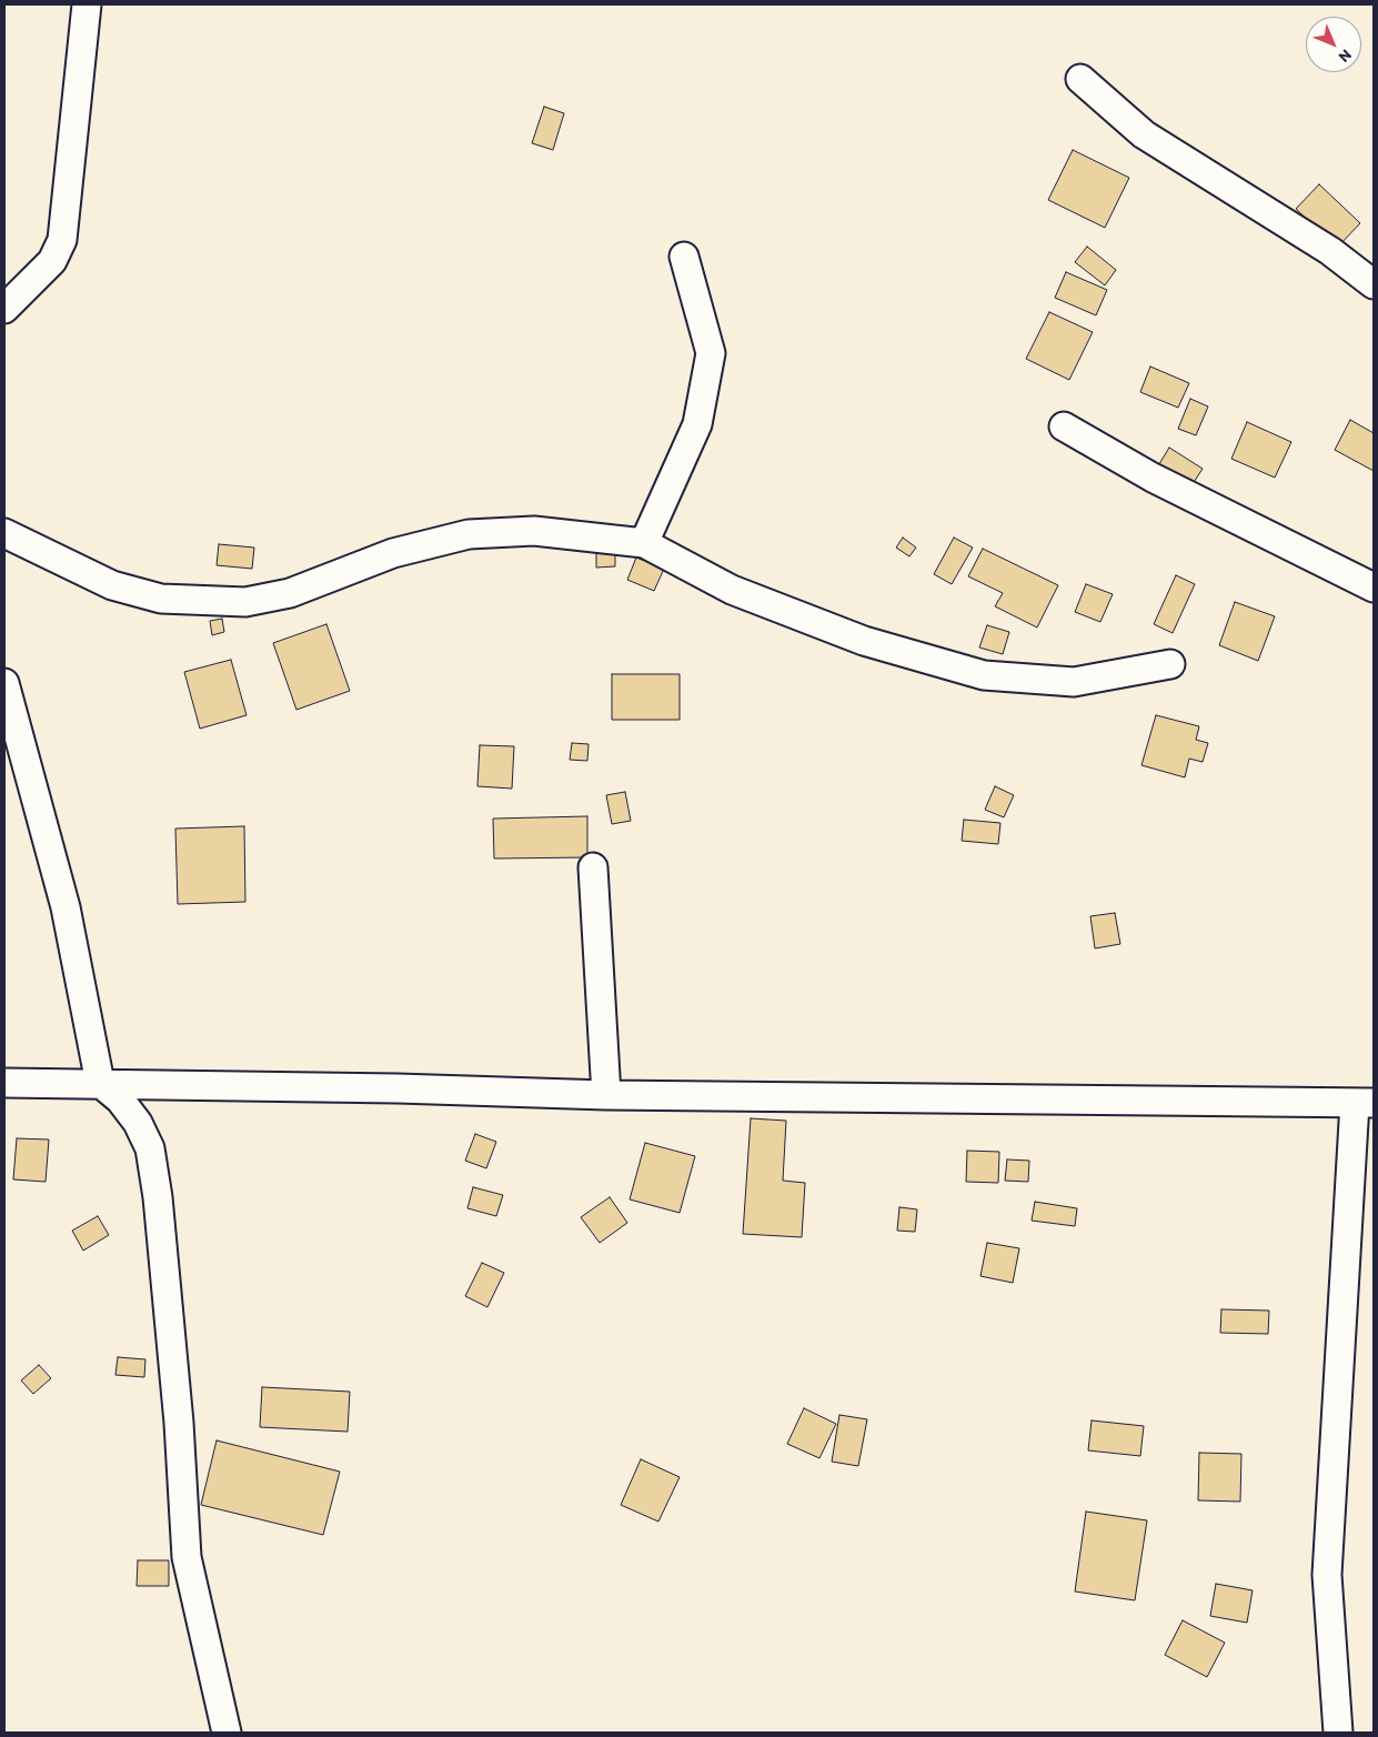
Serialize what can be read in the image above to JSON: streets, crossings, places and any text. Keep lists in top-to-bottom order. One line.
{"north":"bottom right"}
